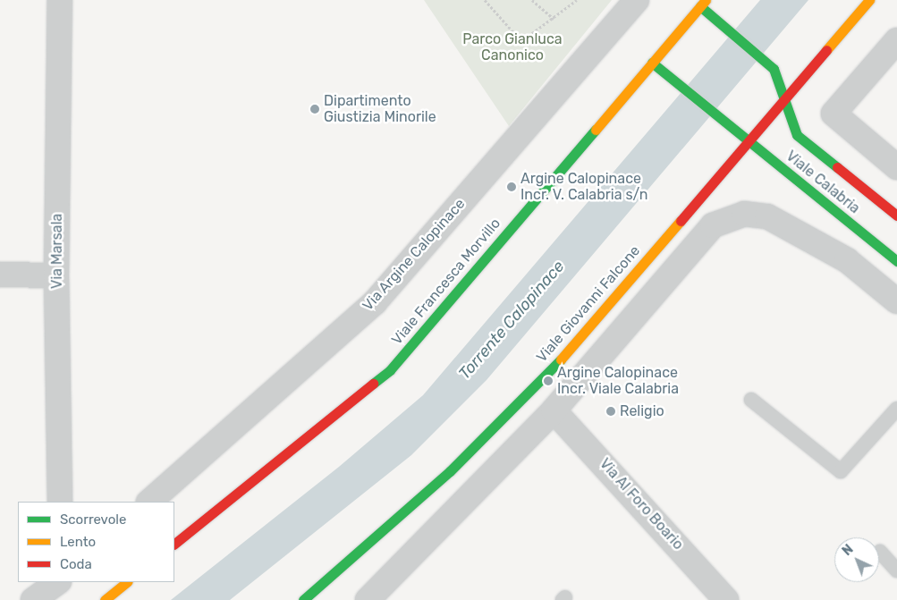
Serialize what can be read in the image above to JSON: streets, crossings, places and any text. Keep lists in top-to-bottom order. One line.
{"streets":{"main road":["Viale Calabria","Viale Francesca Morvillo","Viale Giovanni Falcone"],"street":["Via Marsala","Via Argine Calopinace","Via Al Foro Boario"]},"crossings":[["Viale Calabria","Viale Francesca Morvillo"],["Viale Calabria","Viale Giovanni Falcone"]],"water":["Torrente Calopinace"],"parks":["Parco Gianluca Canonico"],"places":["Dipartimento Giustizia Minorile","Argine Calopinace Incr. V. Calabria s/n","Argine Calopinace Incr. Viale Calabria","Religio"],"legend":["Scorrevole","Lento","Coda"],"north":"top left"}
